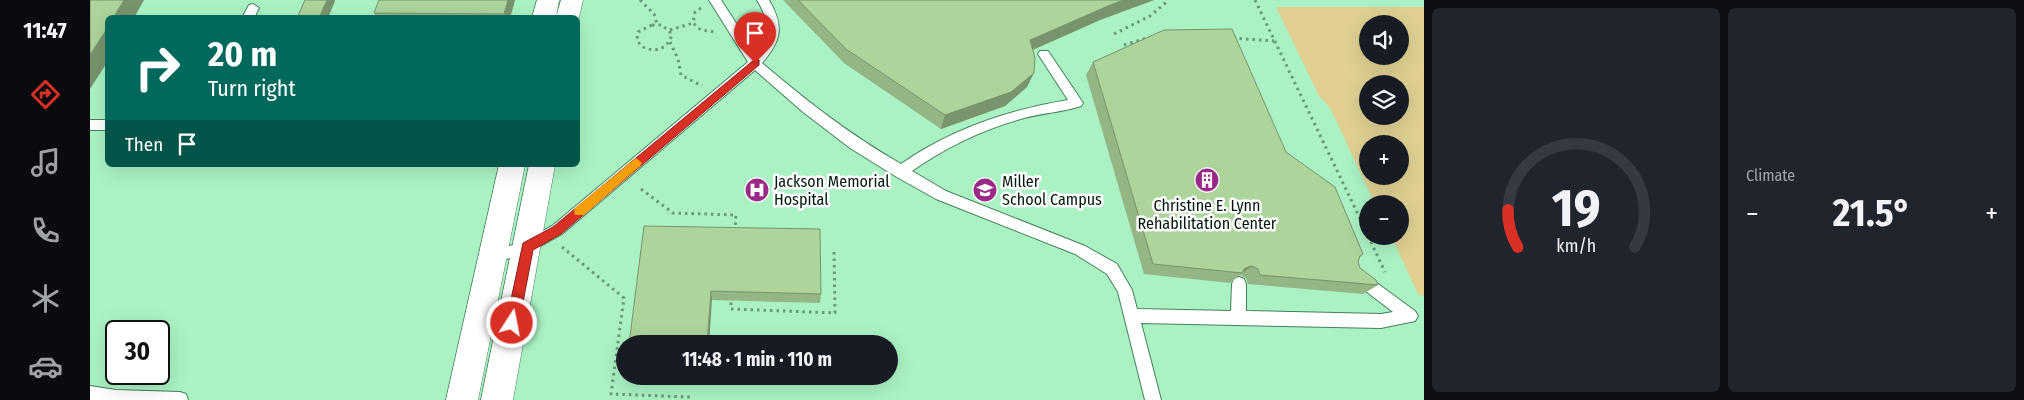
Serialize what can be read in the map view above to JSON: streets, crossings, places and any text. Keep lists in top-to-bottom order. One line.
{"places":{"building":["Christine E. Lynn Rehabilitation Center"],"hospital":["Jackson Memorial Hospital"],"school or university":["Miller School Campus"]},"page":{"tabs":"11:47","tile":"Climate","map_buttons":["+","−"],"turn":["20 m","Turn right"],"then":"Then","heat":["−","21.5°","+"],"limit":"30","trip":"11:48 · 1 min · 110 m","gauge":["19","km/h"]}}
